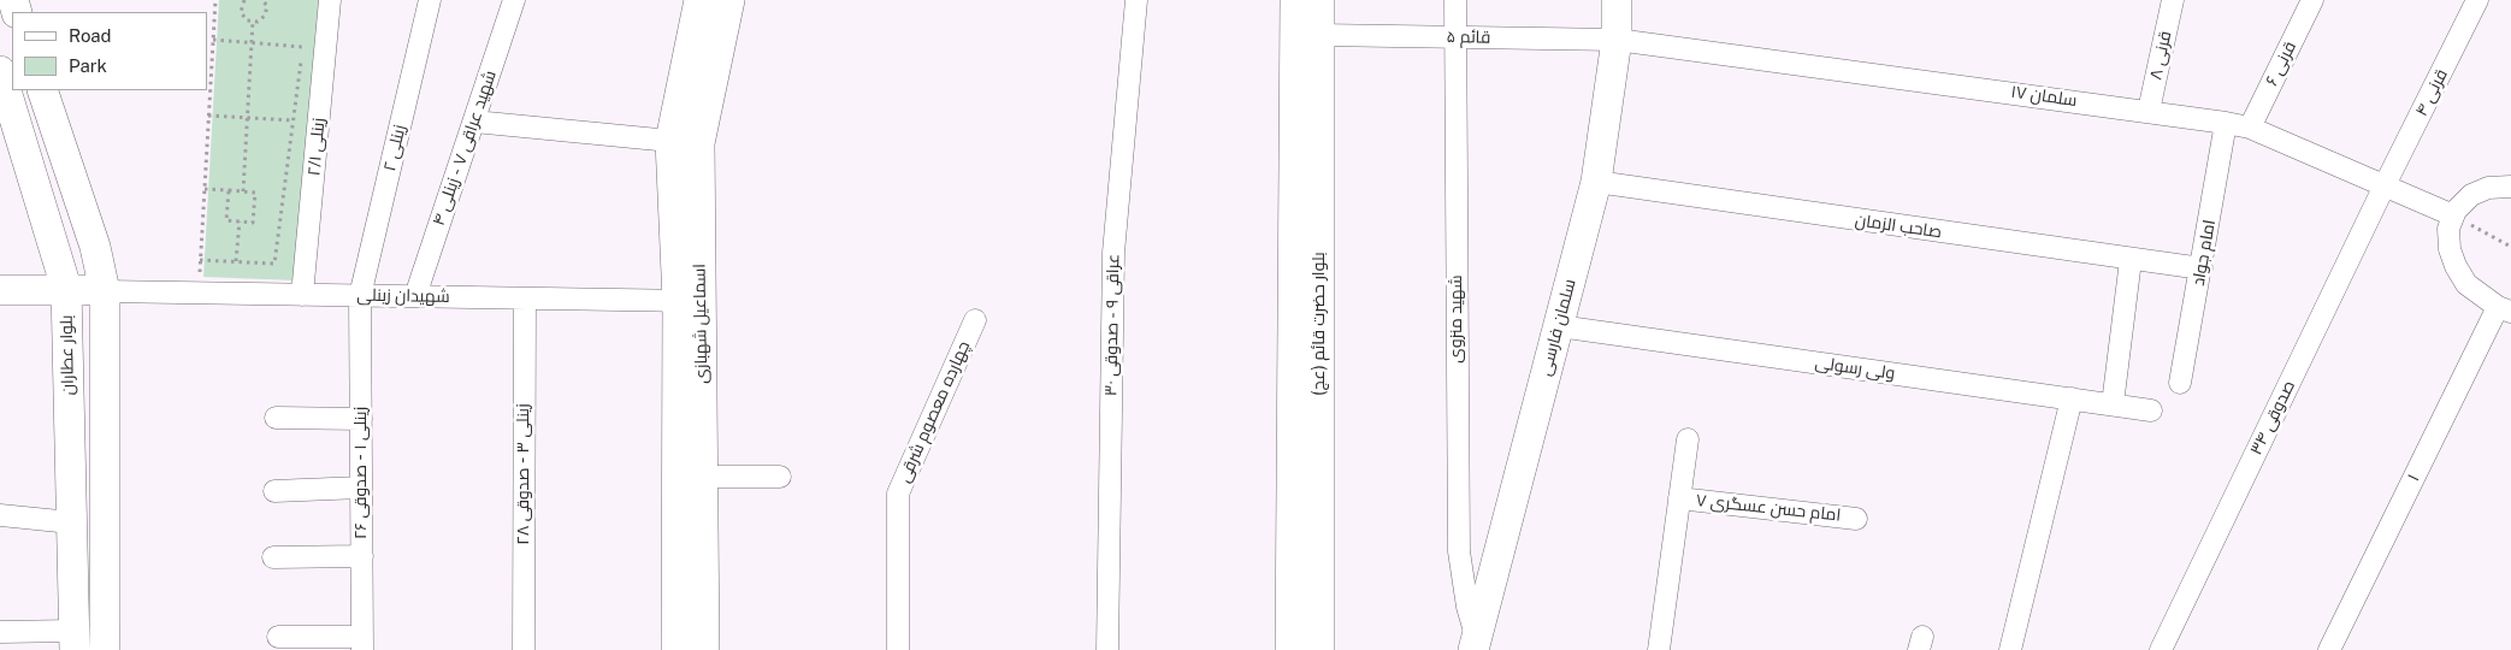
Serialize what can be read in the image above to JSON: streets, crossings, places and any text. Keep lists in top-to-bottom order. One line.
{"streets":{"main road":["اسماعیل شهبازی","بلوار حضرت قائم (عج)","سلمان فارسی","بلوار عطاران"],"street":["قائم ۵","قرنی ۸","قرنی ۶","قرنی ۴","سلمان ۱۷","زینلی ۲/۱","زینلی ۲","شهید عراقی ۷ - زینلی ۴","صاحب الزمان","امام جواد","شهیدان زینلی","شهید منزوی","عراقی ۹ - صدوقی ۳۰","ولی رسولی","چهارده معصوم شرقی","صدوقی ۳۴","زینلی ۱ - صدوقی ۲۶","زینلی ۳ - صدوقی ۲۸","۱","امام حسن عسگری ۷"]},"crossings":[["قائم ۵","سلمان ۱۷"],["قائم ۵","شهید منزوی"],["قائم ۵","بلوار حضرت قائم (عج)"],["قائم ۵","سلمان فارسی"],["قرنی ۸","سلمان ۱۷"],["قرنی ۶","سلمان ۱۷"],["قرنی ۴","سلمان ۱۷"],["قرنی ۴","صدوقی ۳۴"],["سلمان ۱۷","امام جواد"],["سلمان ۱۷","سلمان فارسی"],["سلمان ۱۷","صدوقی ۳۴"],["زینلی ۲/۱","شهیدان زینلی"],["زینلی ۲","شهیدان زینلی"],["زینلی ۲","زینلی ۱ - صدوقی ۲۶"],["شهید عراقی ۷ - زینلی ۴","شهیدان زینلی"],["صاحب الزمان","امام جواد"],["صاحب الزمان","سلمان فارسی"],["شهیدان زینلی","اسماعیل شهبازی"],["شهیدان زینلی","زینلی ۱ - صدوقی ۲۶"],["شهیدان زینلی","زینلی ۳ - صدوقی ۲۸"],["شهید منزوی","سلمان فارسی"],["سلمان فارسی","ولی رسولی"]],"legend":["Road","Park"]}
